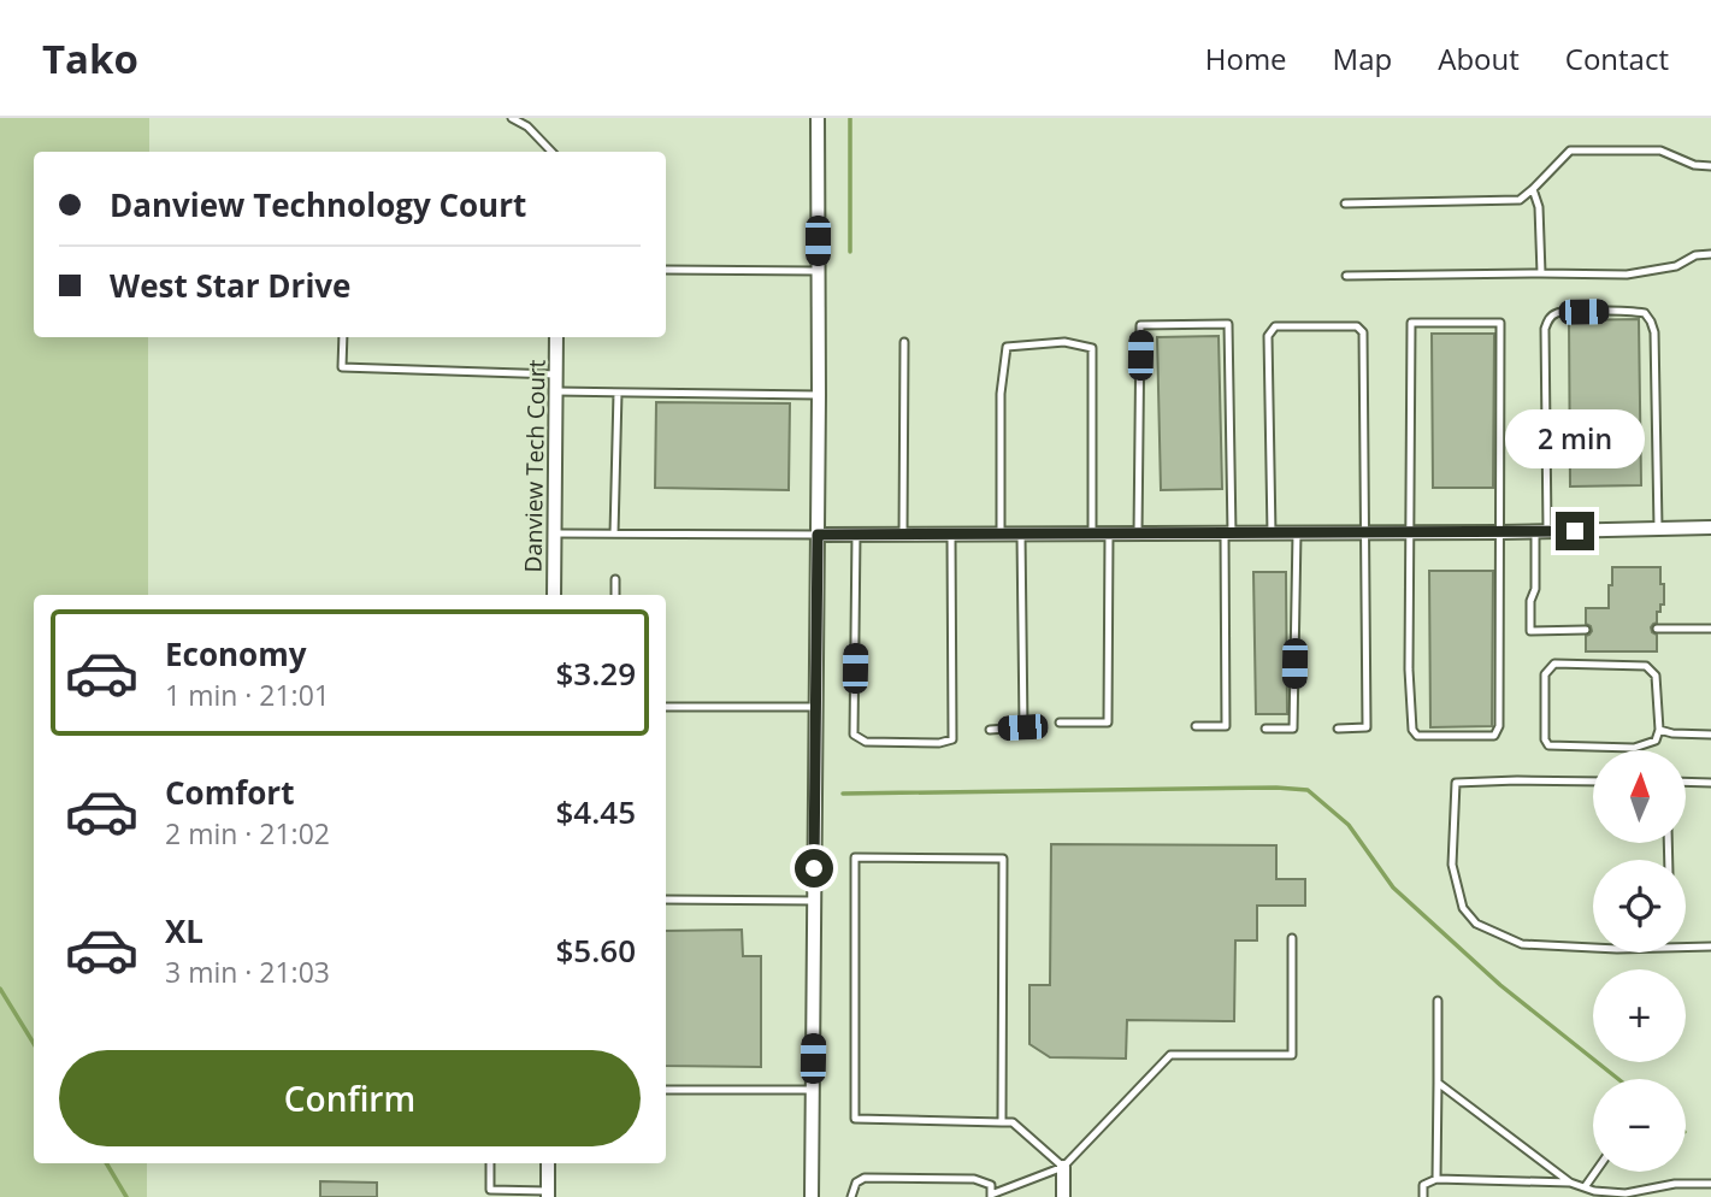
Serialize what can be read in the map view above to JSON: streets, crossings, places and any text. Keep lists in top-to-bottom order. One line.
{"streets":{"street":["Danview Tech Court"]},"north":"top","page":{"header":"Tako","nav":["Home","Map","About","Contact"],"banner":["Danview Technology Court","West Star Drive"],"bubble":"2 min","list":[{"name":"Economy","note":"1 min · 21:01","value":"$3.29"},{"name":"Comfort","note":"2 min · 21:02","value":"$4.45"},{"name":"XL","note":"3 min · 21:03","value":"$5.60"}],"map_buttons":["+","−"],"buttons":"Confirm"}}
